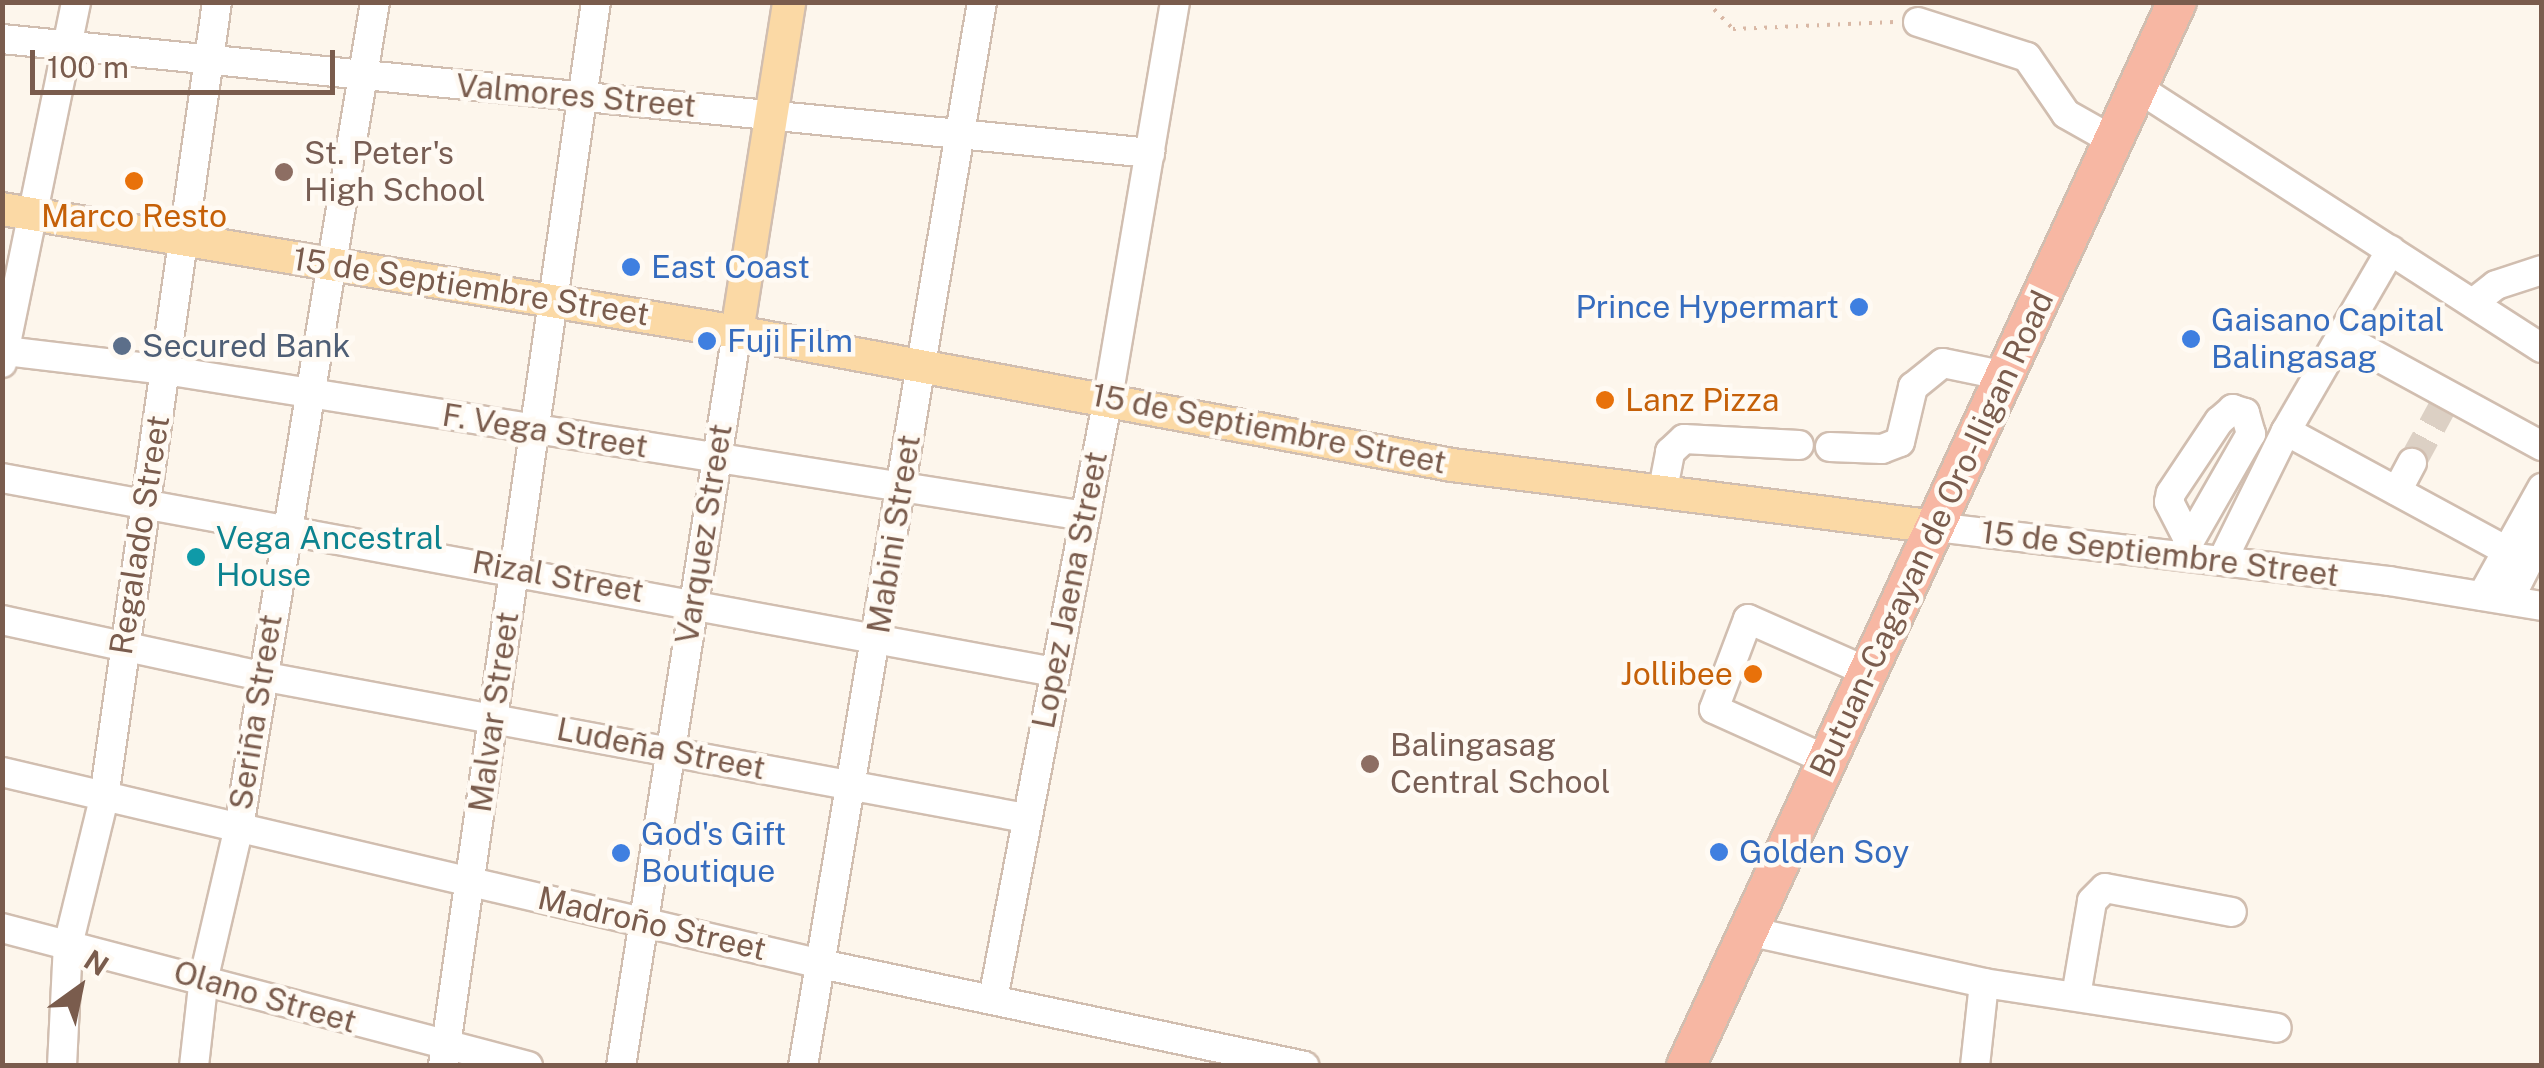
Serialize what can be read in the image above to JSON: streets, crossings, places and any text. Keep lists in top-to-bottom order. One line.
{"streets":{"highway":["Butuan-Cagayan de Oro-Iligan Road"],"main road":["15 de Septiembre Street","Varquez Street"],"street":["Valmores Street","F. Vega Street","Mabini Street","Regalado Street","Rizal Street","Lopez Jaena Street","Seriña Street","Malvar Street","Ludeña Street","Madroño Street","Olano Street"]},"crossings":[["Valmores Street","Varquez Street"],["Valmores Street","Mabini Street"],["Valmores Street","Regalado Street"],["Valmores Street","Lopez Jaena Street"],["Valmores Street","Seriña Street"],["Valmores Street","Malvar Street"],["15 de Septiembre Street","Varquez Street"],["15 de Septiembre Street","Mabini Street"],["15 de Septiembre Street","Butuan-Cagayan de Oro-Iligan Road"],["15 de Septiembre Street","Regalado Street"],["15 de Septiembre Street","Lopez Jaena Street"],["15 de Septiembre Street","Seriña Street"],["15 de Septiembre Street","Malvar Street"],["F. Vega Street","Varquez Street"],["F. Vega Street","Mabini Street"],["F. Vega Street","Regalado Street"],["F. Vega Street","Lopez Jaena Street"],["F. Vega Street","Seriña Street"],["F. Vega Street","Malvar Street"],["Varquez Street","Rizal Street"],["Varquez Street","Ludeña Street"],["Varquez Street","Madroño Street"],["Mabini Street","Rizal Street"],["Mabini Street","Ludeña Street"],["Mabini Street","Madroño Street"],["Regalado Street","Rizal Street"],["Regalado Street","Ludeña Street"],["Regalado Street","Madroño Street"],["Regalado Street","Olano Street"],["Rizal Street","Lopez Jaena Street"],["Rizal Street","Seriña Street"],["Rizal Street","Malvar Street"],["Lopez Jaena Street","Ludeña Street"],["Lopez Jaena Street","Madroño Street"],["Seriña Street","Ludeña Street"],["Seriña Street","Madroño Street"],["Seriña Street","Olano Street"],["Malvar Street","Ludeña Street"],["Malvar Street","Madroño Street"],["Malvar Street","Olano Street"]],"places":["St. Peter's High School","Marco Resto","East Coast","Prince Hypermart","Gaisano Capital Balingasag","Fuji Film","Secured Bank","Lanz Pizza","Vega Ancestral House","Jollibee","Balingasag Central School","Golden Soy","God's Gift Boutique"],"scale_bar":"100 m","north":"top right"}
